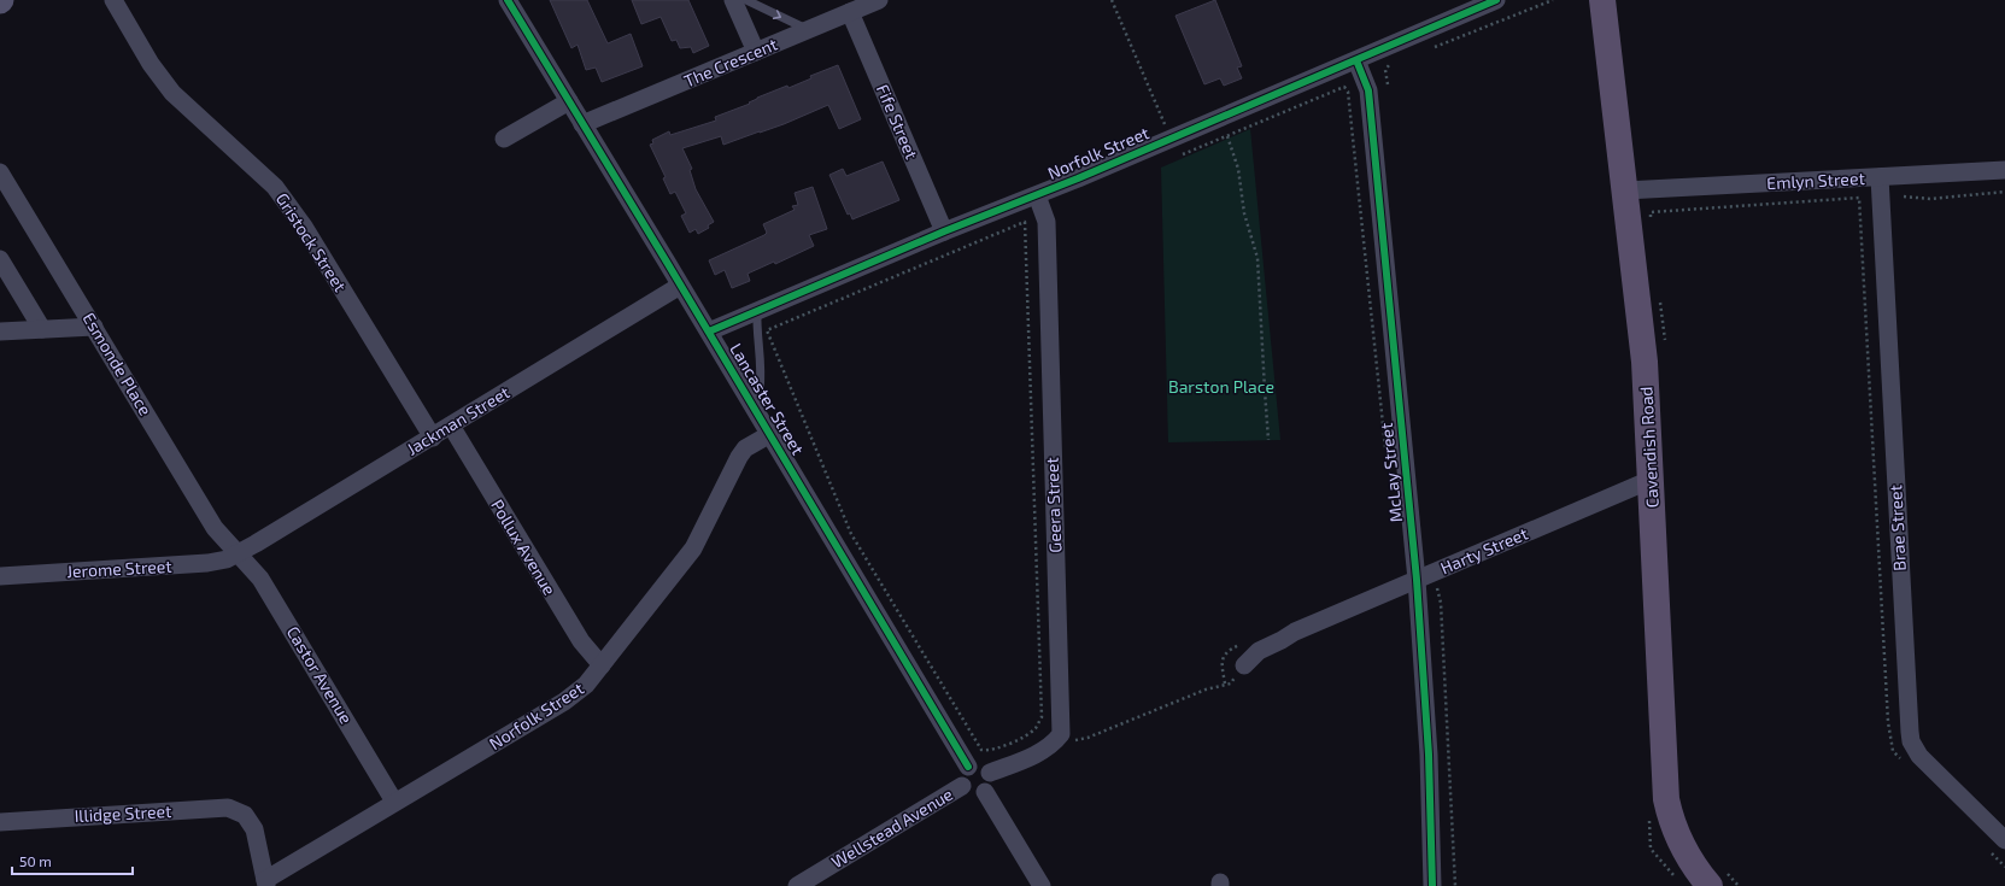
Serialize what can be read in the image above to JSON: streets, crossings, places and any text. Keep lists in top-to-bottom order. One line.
{"streets":{"main road":["Cavendish Road"],"street":["The Crescent","Fife Street","Norfolk Street","Emlyn Street","Gristock Street","Esmonde Place","Lancaster Street","Jackman Street","McLay Street","Geera Street","Brae Street","Pollux Avenue","Harty Street","Jerome Street","Castor Avenue","Illidge Street","Wellstead Avenue"]},"crossings":[["The Crescent","Fife Street"],["The Crescent","Lancaster Street"],["Fife Street","Norfolk Street"],["Norfolk Street","Lancaster Street"],["Norfolk Street","McLay Street"],["Norfolk Street","Geera Street"],["Norfolk Street","Pollux Avenue"],["Norfolk Street","Castor Avenue"],["Norfolk Street","Illidge Street"],["Emlyn Street","Cavendish Road"],["Emlyn Street","Brae Street"],["Gristock Street","Jackman Street"],["Esmonde Place","Jackman Street"],["Esmonde Place","Jerome Street"],["Esmonde Place","Castor Avenue"],["Lancaster Street","Jackman Street"],["Lancaster Street","Wellstead Avenue"],["Jackman Street","Pollux Avenue"],["Jackman Street","Jerome Street"],["Jackman Street","Castor Avenue"],["Cavendish Road","Harty Street"],["McLay Street","Harty Street"],["Jerome Street","Castor Avenue"]],"parks":["Barston Place"],"scale_bar":"50 m"}
